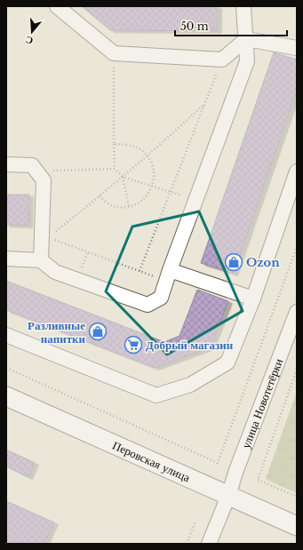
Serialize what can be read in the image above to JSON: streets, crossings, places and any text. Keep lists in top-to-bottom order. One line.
{"streets":{"main road":["Перовская улица"],"street":["улица Новотетёрки"]},"crossings":[["улица Новотетёрки","Перовская улица"]],"places":{"shop":["Ozon","Разливные напитки"],"supermarket":["Добрый магазин"]},"scale_bar":"50 m","north":"bottom"}
